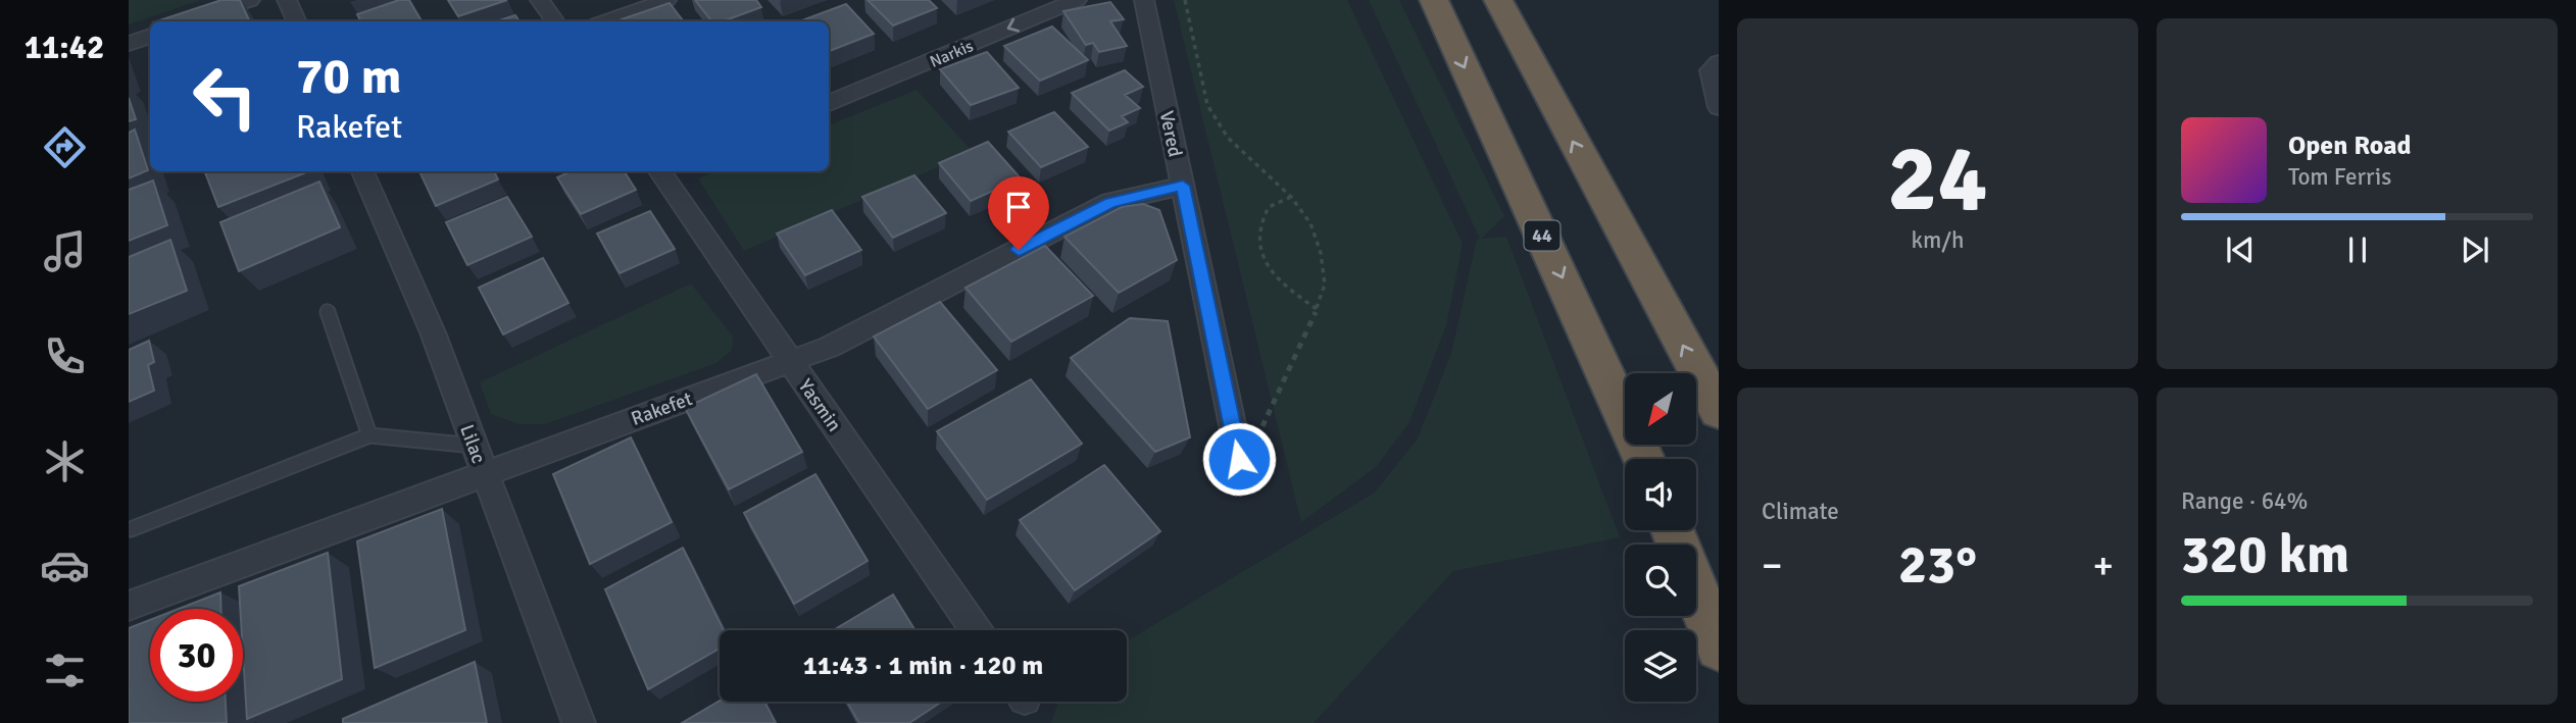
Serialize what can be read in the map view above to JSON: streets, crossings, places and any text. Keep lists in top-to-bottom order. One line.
{"streets":{"highway":["44"],"street":["Narkis","Vered","Yasmin","Rakefet","Lilac"]},"crossings":[["Vered","Rakefet"],["Yasmin","Rakefet"],["Rakefet","Lilac"]],"one_way":["Narkis"],"north":"bottom left","page":{"tabs":"11:42","tile":[["24","km/h"],"Climate",["Range · 64%","320 km"]],"turn":["70 m","Rakefet"],"song":["Open Road","Tom Ferris"],"heat":["−","23°","+"],"limit":"30","trip":"11:43 · 1 min · 120 m"}}
